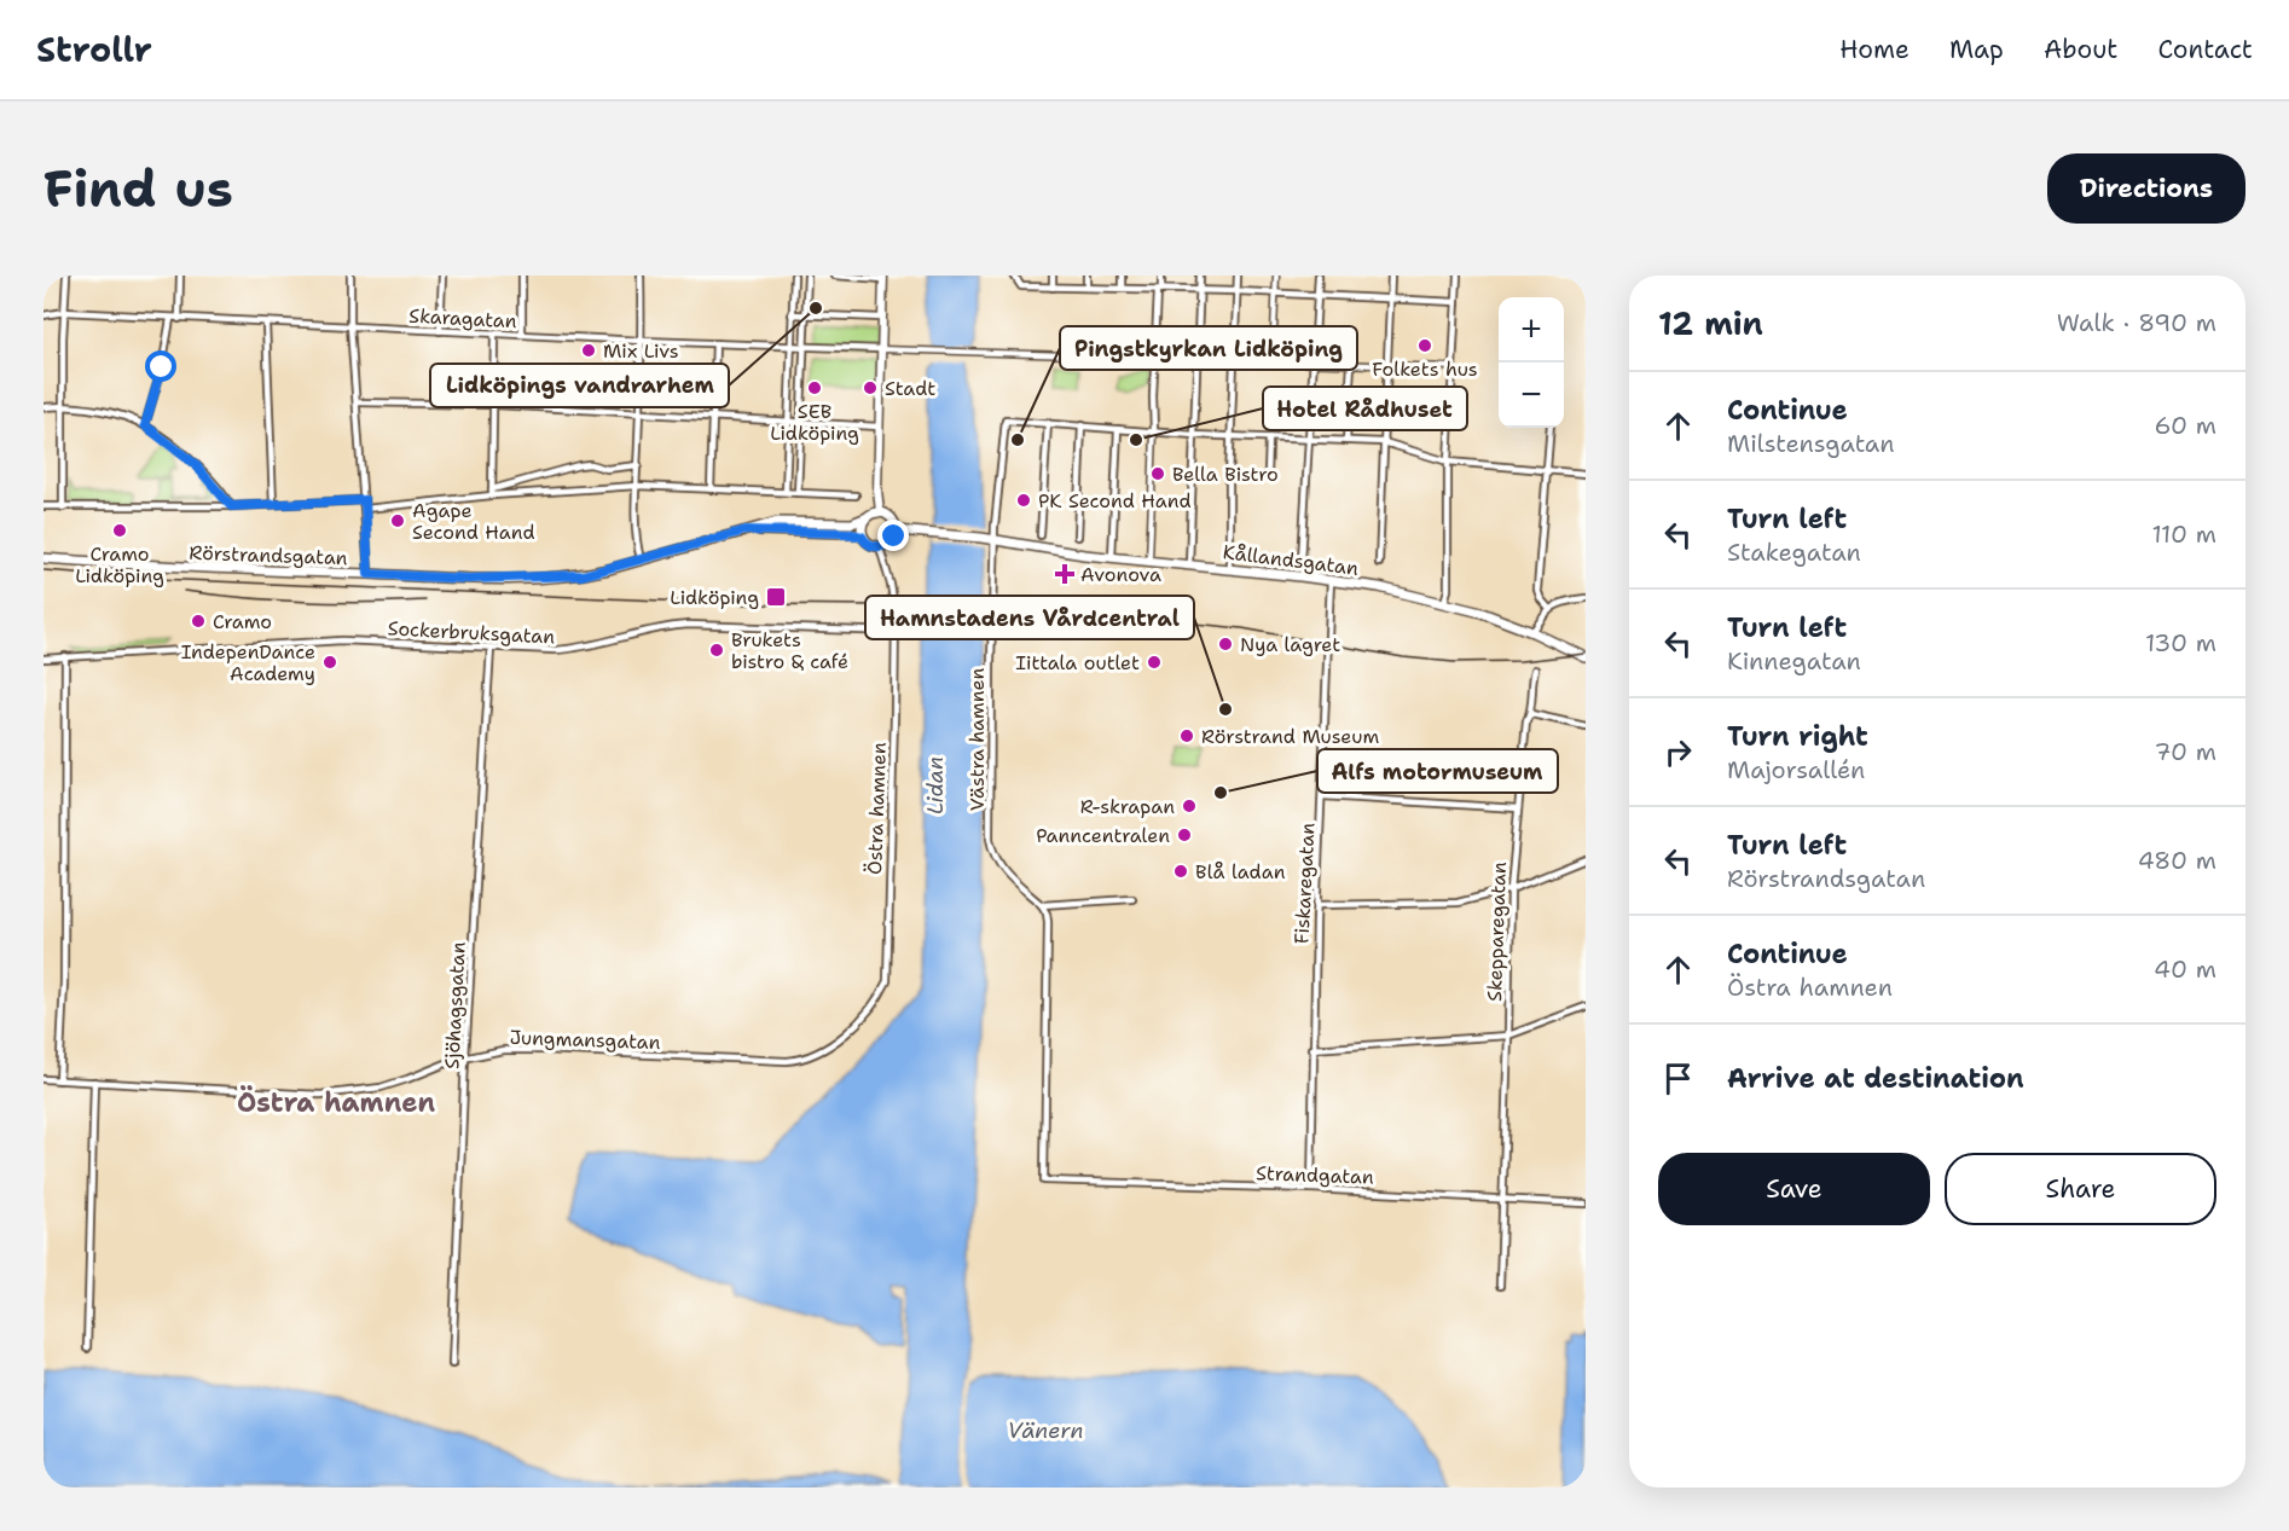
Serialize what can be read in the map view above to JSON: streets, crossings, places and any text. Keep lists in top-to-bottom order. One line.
{"streets":{"main road":["Rörstrandsgatan","Kållandsgatan"],"street":["Skaragatan","Sockerbruksgatan","Västra hamnen","Östra hamnen","Fiskaregatan","Skepparegatan","Sjöhagsgatan","Jungmansgatan","Strandgatan"]},"crossings":[["Rörstrandsgatan","Kållandsgatan"],["Rörstrandsgatan","Östra hamnen"],["Kållandsgatan","Västra hamnen"],["Kållandsgatan","Östra hamnen"],["Kållandsgatan","Fiskaregatan"],["Sockerbruksgatan","Östra hamnen"],["Sockerbruksgatan","Sjöhagsgatan"],["Västra hamnen","Strandgatan"],["Östra hamnen","Jungmansgatan"],["Fiskaregatan","Strandgatan"],["Skepparegatan","Strandgatan"],["Sjöhagsgatan","Jungmansgatan"]],"districts":["Östra hamnen"],"water":["Lidan","Vänern"],"places":{"other":["Lidköpings vandrarhem","Folkets hus","Mix Livs","SEB Lidköping","Stadt","Pingstkyrkan Lidköping","Hotel Rådhuset","Bella Bistro","PK Second Hand","Agape Second Hand","Cramo Lidköping","Cramo","Nya lagret","Brukets bistro & café","IndepenDance Academy","Iittala outlet","Hamnstadens Vårdcentral","Rörstrand Museum","Alfs motormuseum","R-skrapan","Panncentralen","Blå ladan"],"health":["Avonova"],"transit":["Lidköping"]},"page":{"header":"Strollr","nav":["Home","Map","About","Contact"],"buttons":["Directions",["Save","Share"]],"title":"Find us","heading":["12 min","Walk · 890 m"],"map_buttons":["+","−"],"list":[["Continue","Milstensgatan","60 m"],["Turn left","Stakegatan","110 m"],["Turn left","Kinnegatan","130 m"],["Turn right","Majorsallén","70 m"],["Turn left","Rörstrandsgatan","480 m"],["Continue","Östra hamnen","40 m"],"Arrive at destination"]}}
